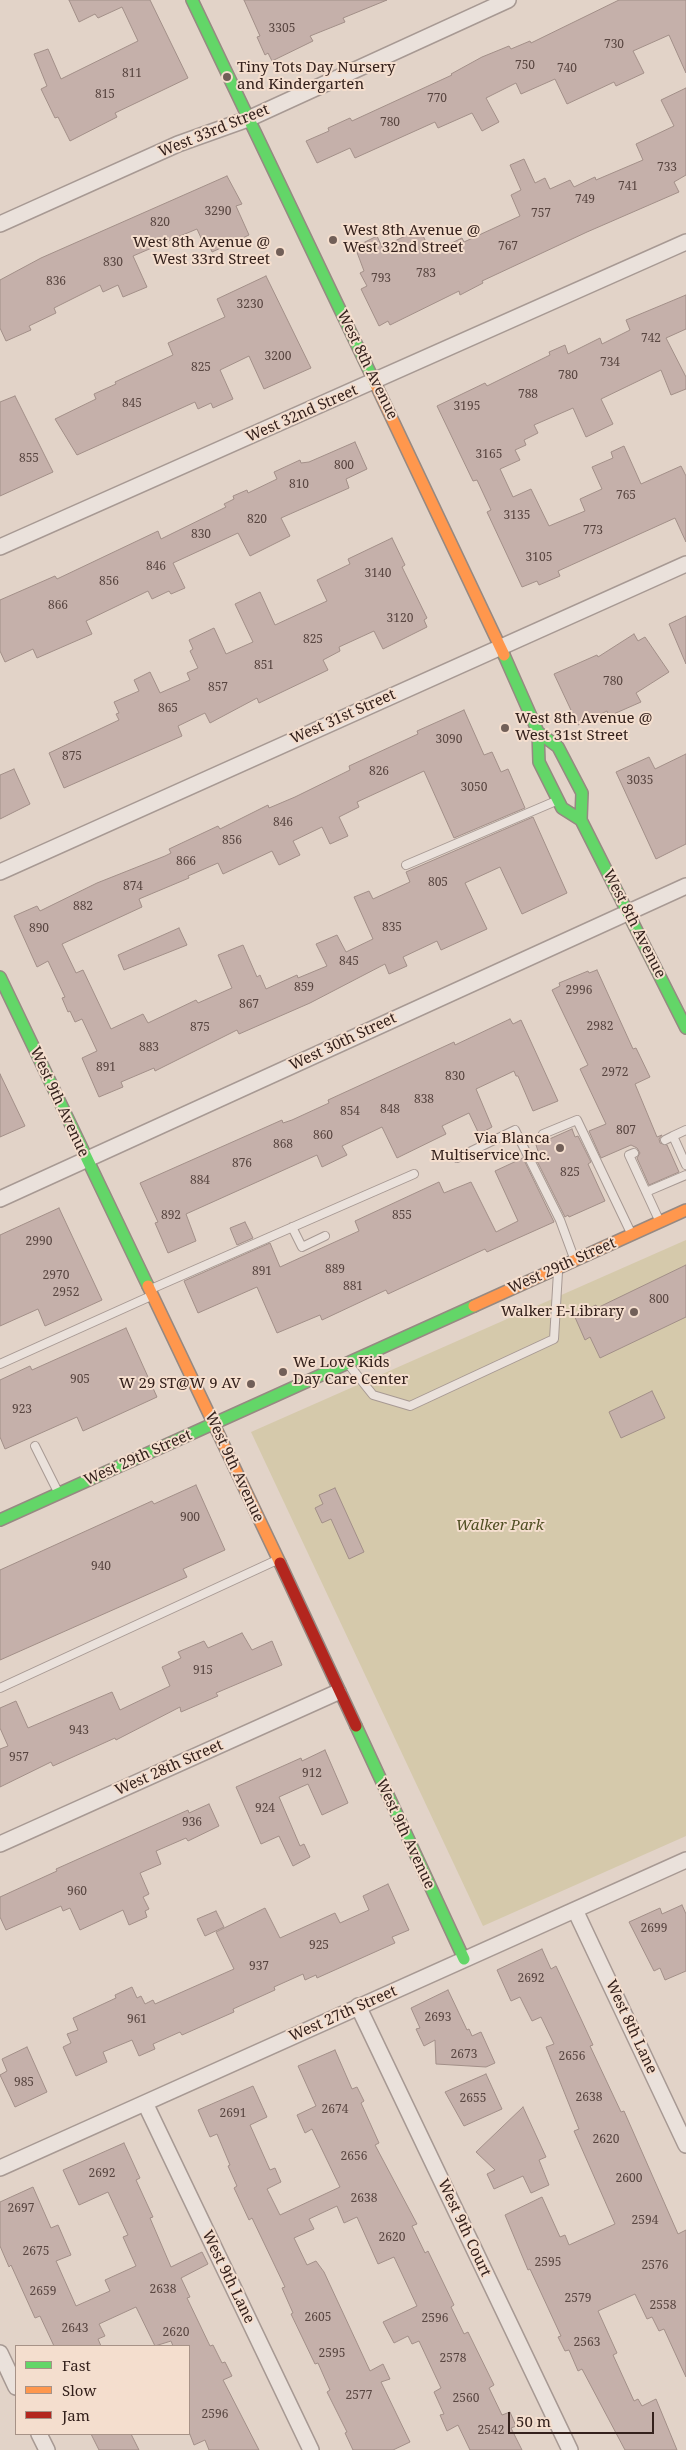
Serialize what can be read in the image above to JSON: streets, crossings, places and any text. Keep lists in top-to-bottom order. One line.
{"streets":{"street":["West 33rd Street","West 8th Avenue","West 32nd Street","West 31st Street","West 30th Street","West 9th Avenue","West 29th Street","West 28th Street","West 27th Street","West 8th Lane","West 9th Court","West 9th Lane"]},"crossings":[["West 33rd Street","West 8th Avenue"],["West 8th Avenue","West 32nd Street"],["West 8th Avenue","West 31st Street"],["West 8th Avenue","West 30th Street"],["West 30th Street","West 9th Avenue"],["West 9th Avenue","West 29th Street"],["West 9th Avenue","West 28th Street"],["West 9th Avenue","West 27th Street"],["West 27th Street","West 8th Lane"],["West 27th Street","West 9th Court"],["West 27th Street","West 9th Lane"]],"parks":["Walker Park"],"places":["Tiny Tots Day Nursery and Kindergarten","West 8th Avenue @ West 32nd Street","West 8th Avenue @ West 33rd Street","West 8th Avenue @ West 31st Street","Via Blanca Multiservice Inc.","Walker E-Library","We Love Kids Day Care Center","W 29 ST@W 9 AV"],"house_numbers":["3305","730","750","740","811","815","770","780","733","741","749","3290","757","820","767","830","783","793","836","3230","742","3200","734","825","780","788","845","3195","3165","855","800","810","765","3135","820","773","830","3105","846","3140","856","866","3120","825","851","780","857","865","3090","875","826","3035","3050","846","856","866","805","874","882","835","890","845","859","2996","867","2982","875","883","891","2972","830","838","848","854","807","860","868","876","825","884","892","855","2990","889","891","2970","881","2952","800","905","923","900","940","915","943","957","912","924","936","960","2699","925","937","2692","2693","961","2673","2656","985","2638","2655","2674","2691","2620","2656","2692","2600","2638","2697","2594","2620","2675","2595","2576","2638","2659","2579","2558","2605","2596","2643","2620","2563","2595","2578","2577","2560","2596","2542"],"legend":["Fast","Slow","Jam"],"scale_bar":"50 m"}
